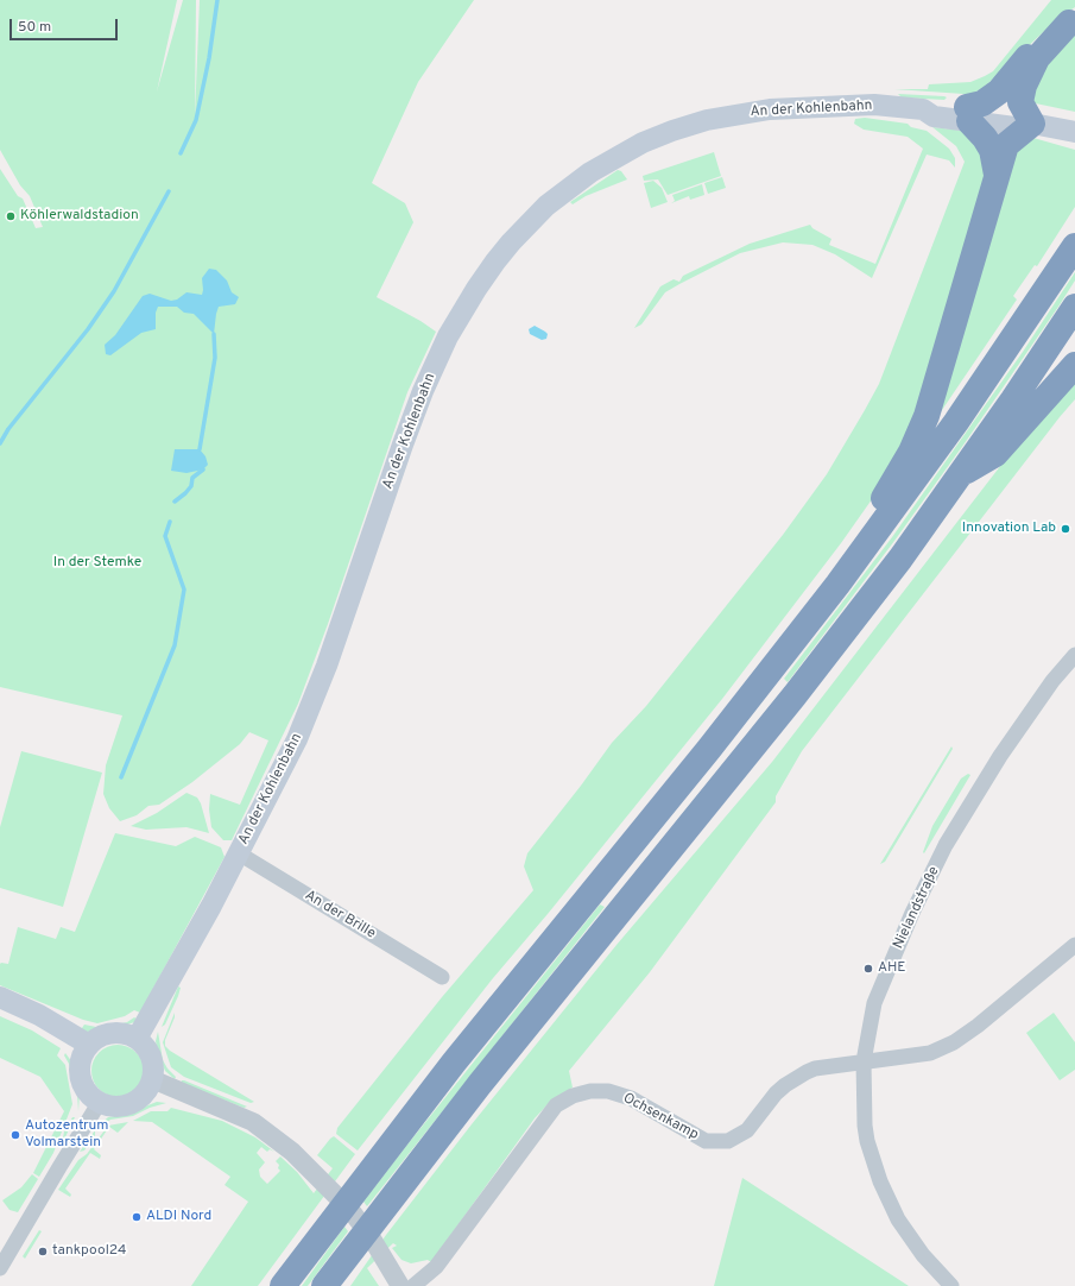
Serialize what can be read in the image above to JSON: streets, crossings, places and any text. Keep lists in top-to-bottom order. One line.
{"streets":{"main road":["An der Kohlenbahn"],"street":["Nielandstraße","An der Brille","Ochsenkamp"]},"crossings":[["An der Kohlenbahn","An der Brille"],["Nielandstraße","Ochsenkamp"]],"parks":["In der Stemke"],"places":["Köhlerwaldstadion","Innovation Lab","AHE","Autozentrum Volmarstein","ALDI Nord","tankpool24"],"scale_bar":"50 m"}
